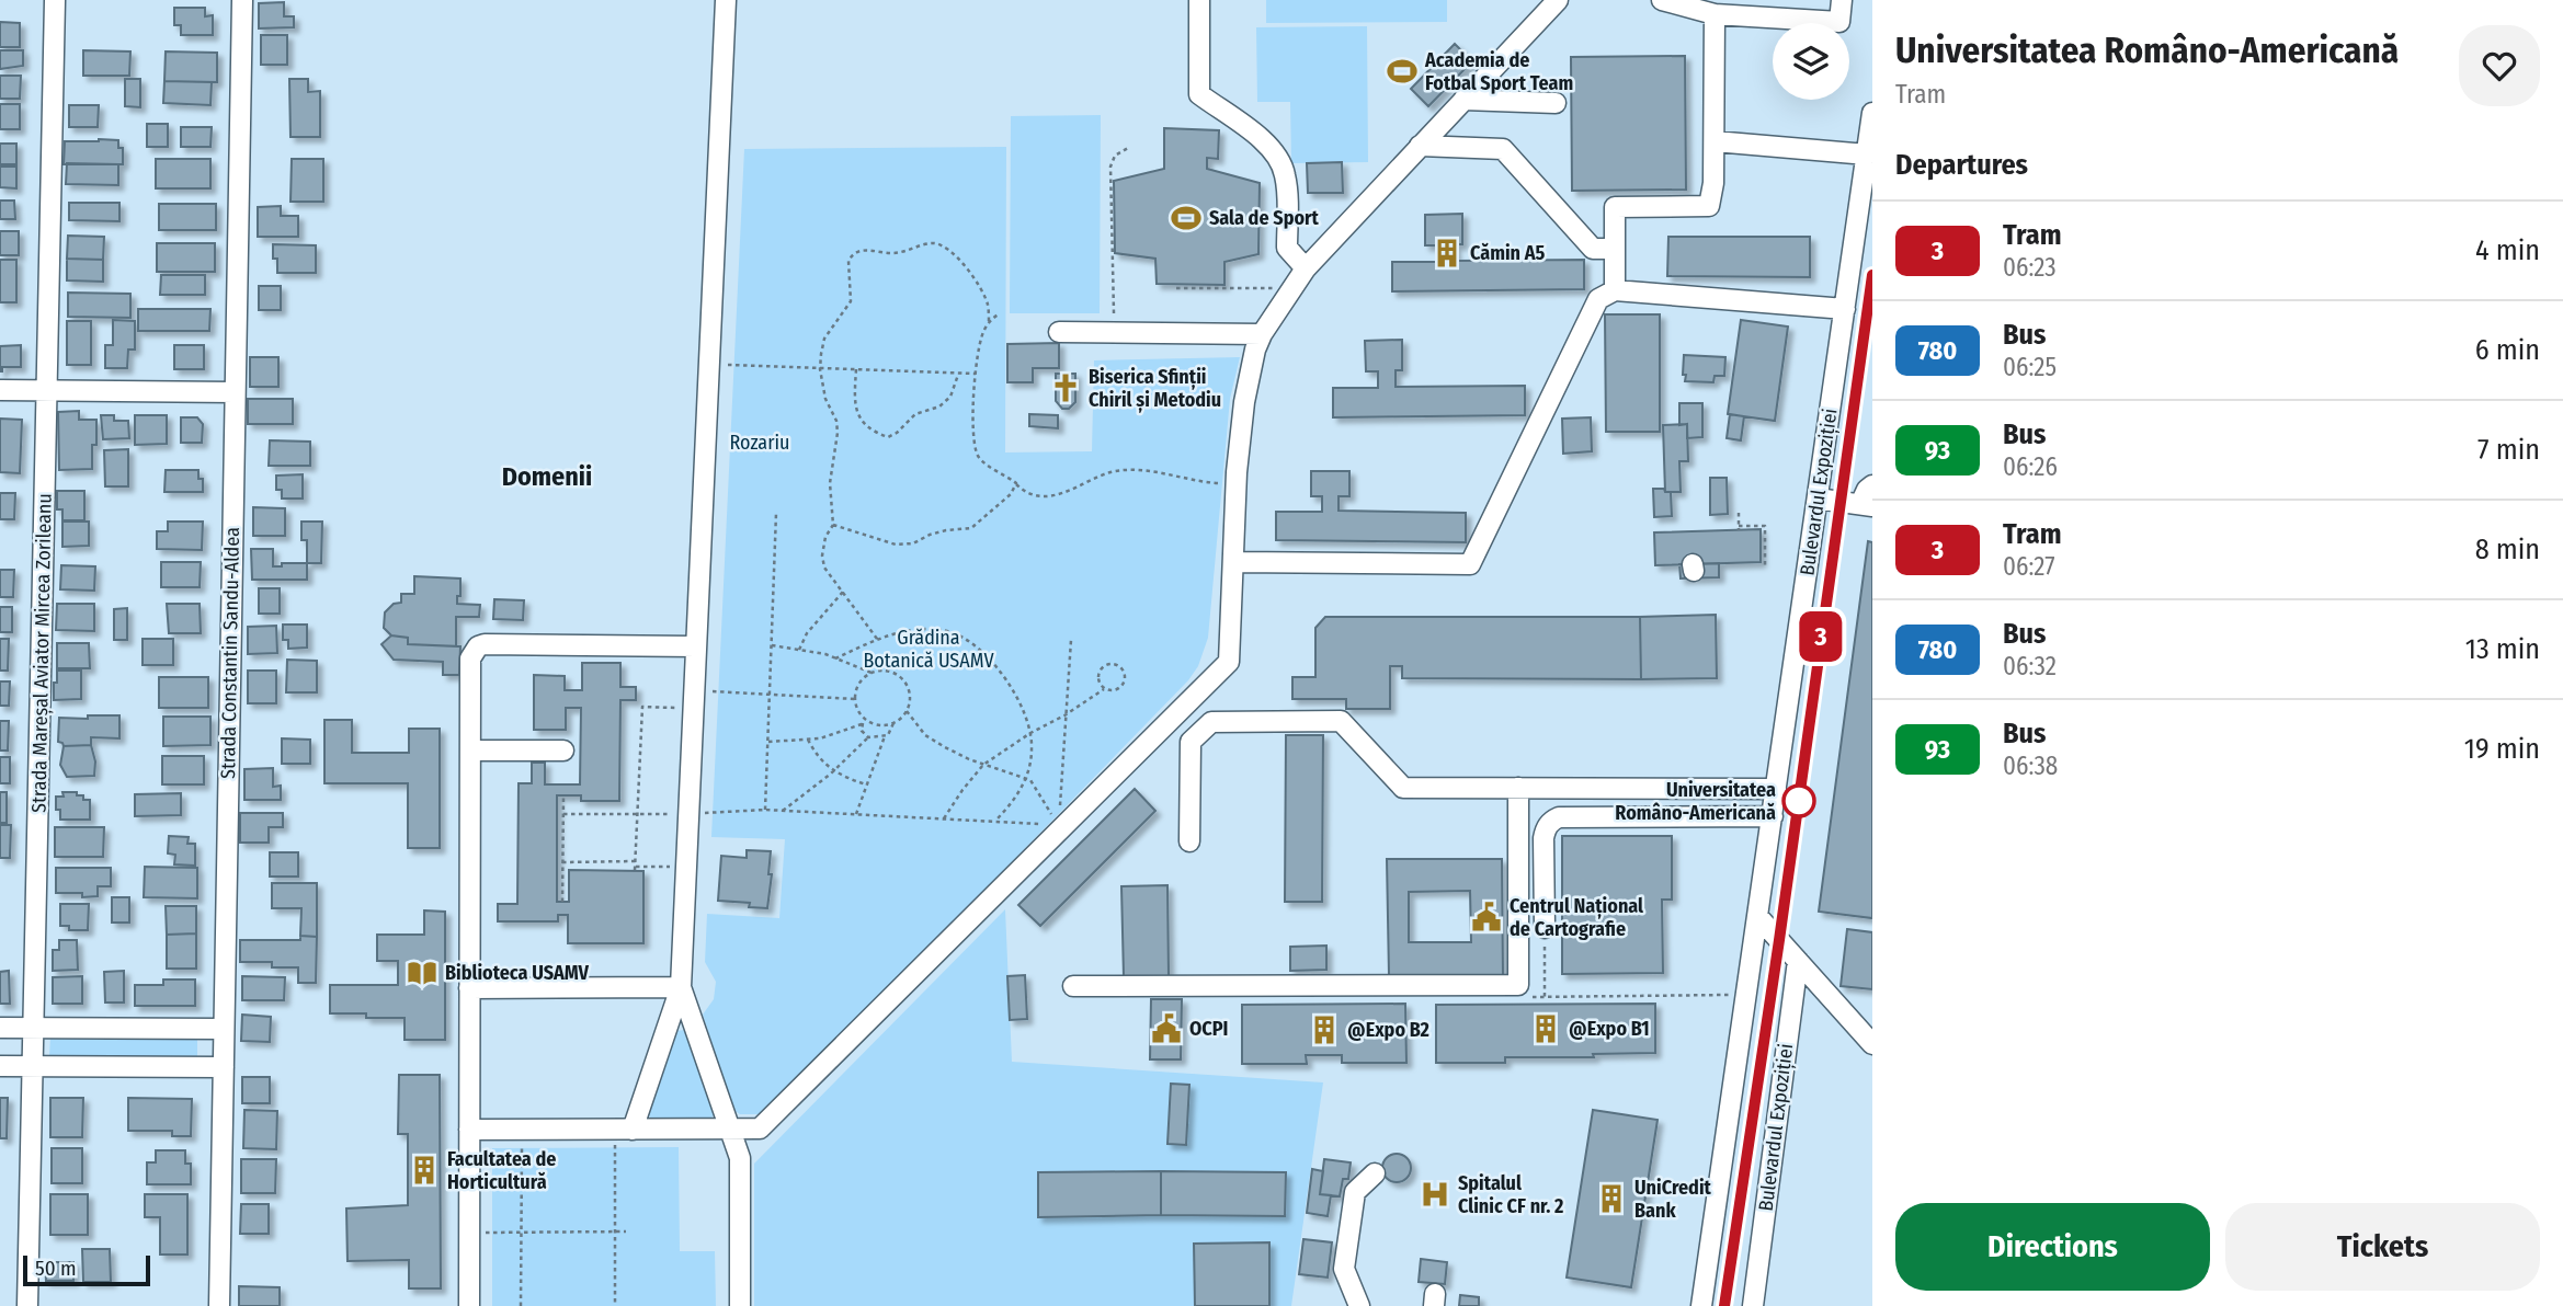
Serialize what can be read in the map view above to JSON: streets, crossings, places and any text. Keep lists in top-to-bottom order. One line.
{"streets":{"street":["Bulevardul Expoziției","Strada Mareșal Aviator Mircea Zorileanu","Strada Constantin Sandu-Aldea"]},"districts":["Domenii"],"parks":["Rozariu","Grădina Botanică USAMV"],"places":{"sports":["Academia de Fotbal Sport Team","Sala de Sport"],"building":["Cămin A5","@Expo B1","@Expo B2","Facultatea de Horticultură","UniCredit Bank"],"church":["Biserica Sfinții Chiril și Metodiu"],"other":["Universitatea Româno-Americană"],"public building":["Centrul Național de Cartografie","OCPI"],"library":["Biblioteca USAMV"],"hospital":["Spitalul Clinic CF nr. 2"]},"lines":["tram line 3"],"scale_bar":"50 m","page":{"on_map":"3","heading":[["Universitatea Româno-Americană","Tram"],"Departures"],"list":[{"mark":"3","name":"Tram","note":"06:23","value":"4 min"},{"mark":"780","name":"Bus","note":"06:25","value":"6 min"},{"mark":"93","name":"Bus","note":"06:26","value":"7 min"},{"mark":"3","name":"Tram","note":"06:27","value":"8 min"},{"mark":"780","name":"Bus","note":"06:32","value":"13 min"},{"mark":"93","name":"Bus","note":"06:38","value":"19 min"}],"buttons":["Directions","Tickets"],"scale":"50 m"}}
